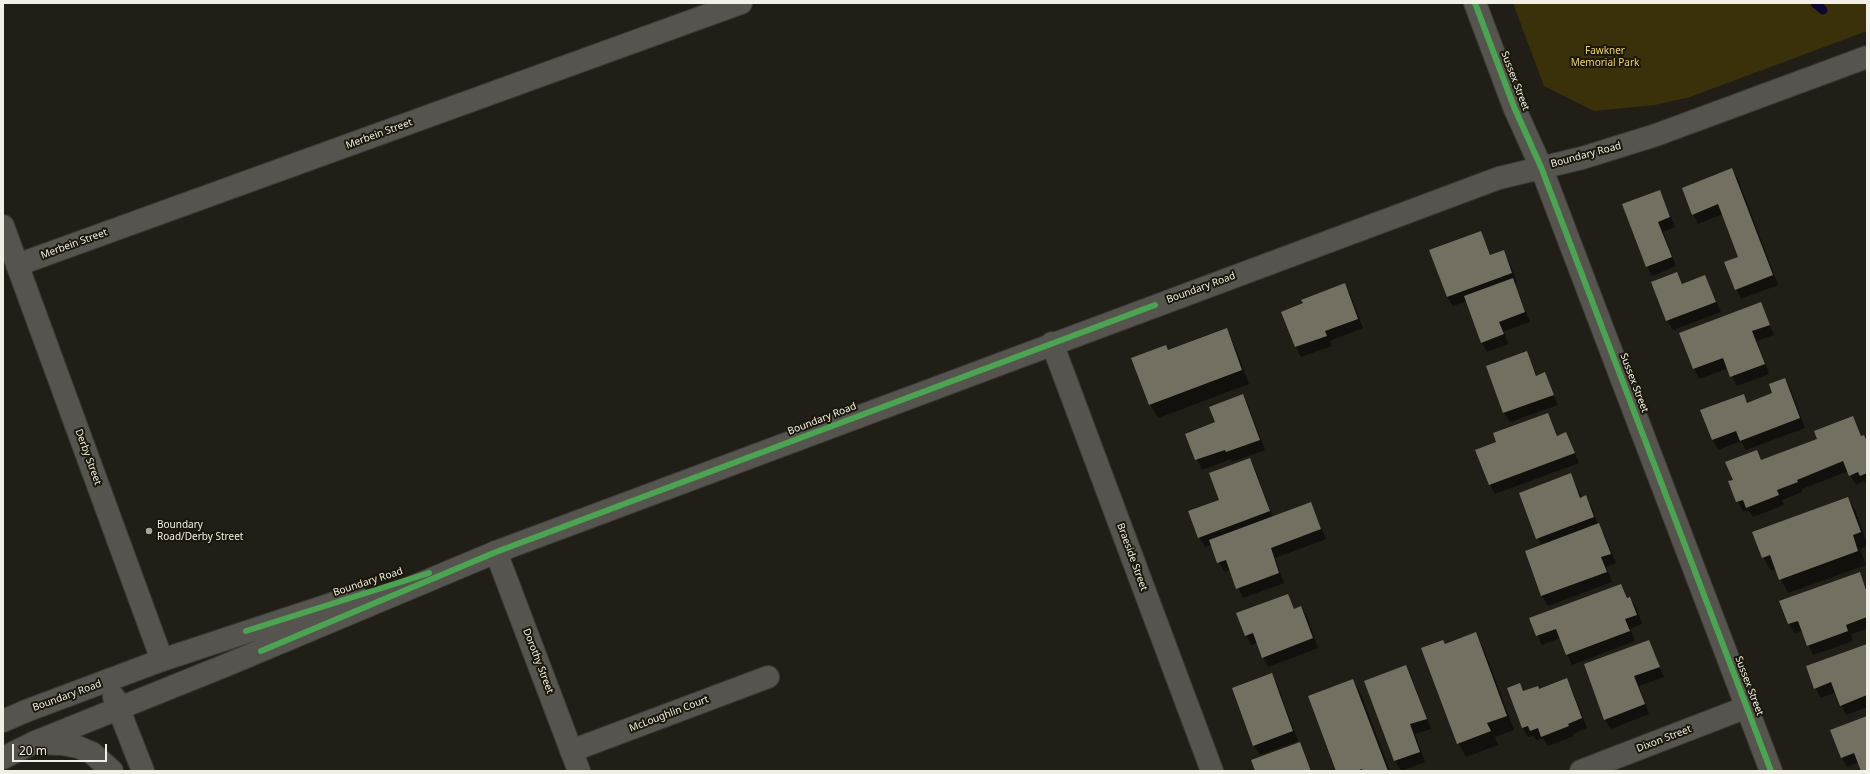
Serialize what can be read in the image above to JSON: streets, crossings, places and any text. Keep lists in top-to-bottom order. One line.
{"streets":{"street":["Sussex Street","Merbein Street","Boundary Road","Derby Street","Braeside Street","Dorothy Street","McLoughlin Court","Dixon Street"]},"crossings":[["Sussex Street","Boundary Road"],["Sussex Street","Dixon Street"],["Merbein Street","Derby Street"],["Boundary Road","Derby Street"],["Boundary Road","Braeside Street"],["Boundary Road","Dorothy Street"],["Dorothy Street","McLoughlin Court"]],"parks":["Fawkner Memorial Park"],"places":["Boundary Road/Derby Street"],"scale_bar":"20 m"}
